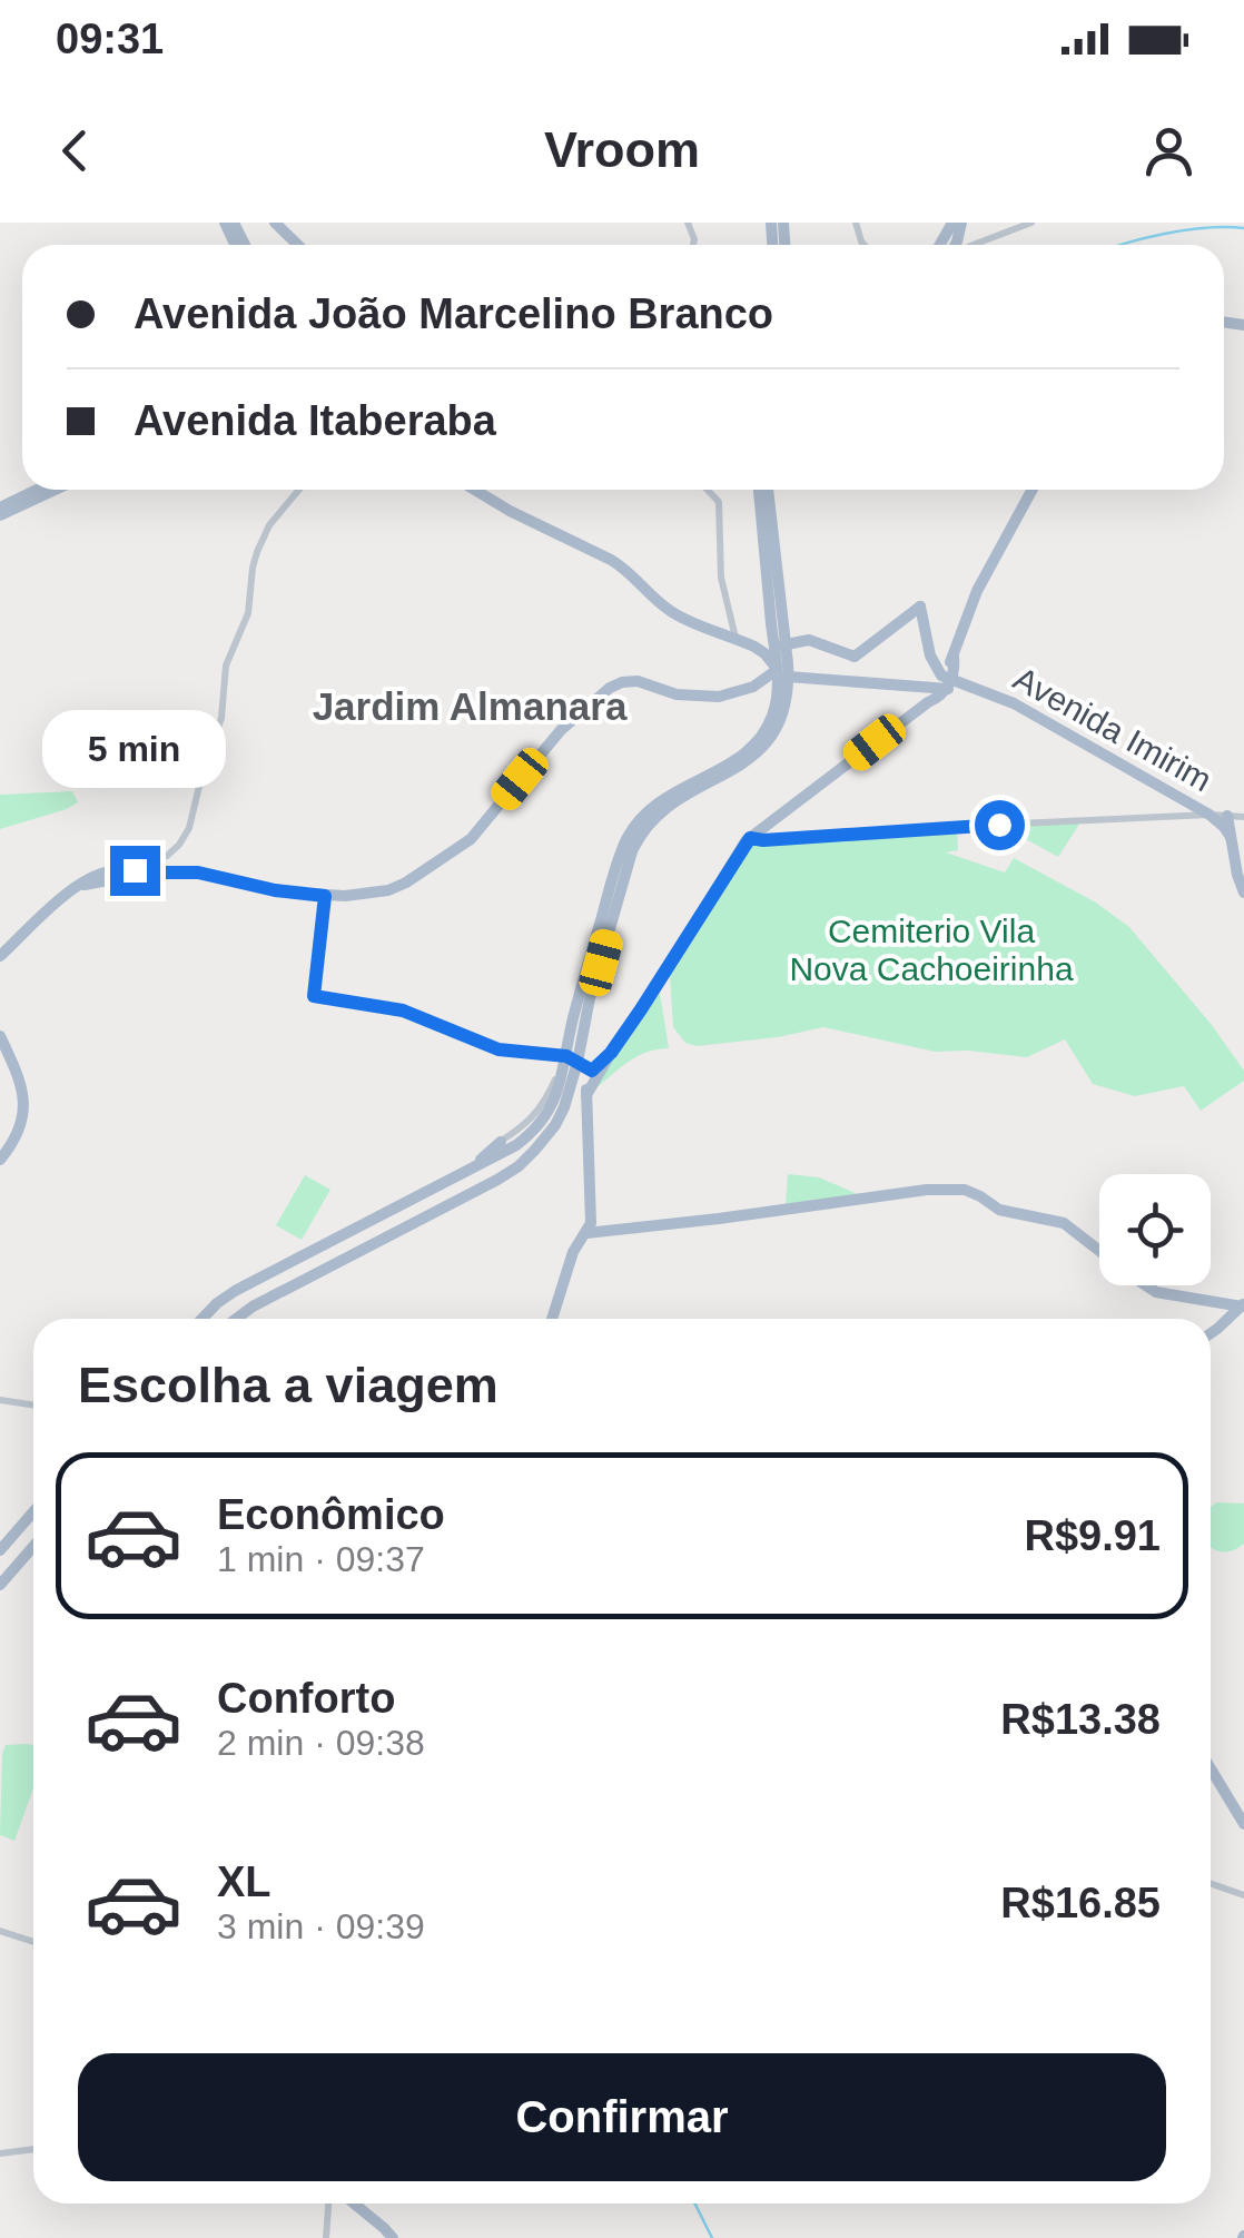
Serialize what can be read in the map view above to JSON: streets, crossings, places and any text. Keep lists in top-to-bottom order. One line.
{"streets":{"main road":["Avenida Imirim"]},"districts":["Jardim Almanara"],"parks":["Cemiterio Vila Nova Cachoeirinha"],"page":{"status":"09:31","header":"Vroom","banner":["Avenida João Marcelino Branco","Avenida Itaberaba"],"bubble":"5 min","heading":"Escolha a viagem","list":[{"name":"Econômico","note":"1 min · 09:37","value":"R$9.91"},{"name":"Conforto","note":"2 min · 09:38","value":"R$13.38"},{"name":"XL","note":"3 min · 09:39","value":"R$16.85"}],"buttons":"Confirmar"}}
